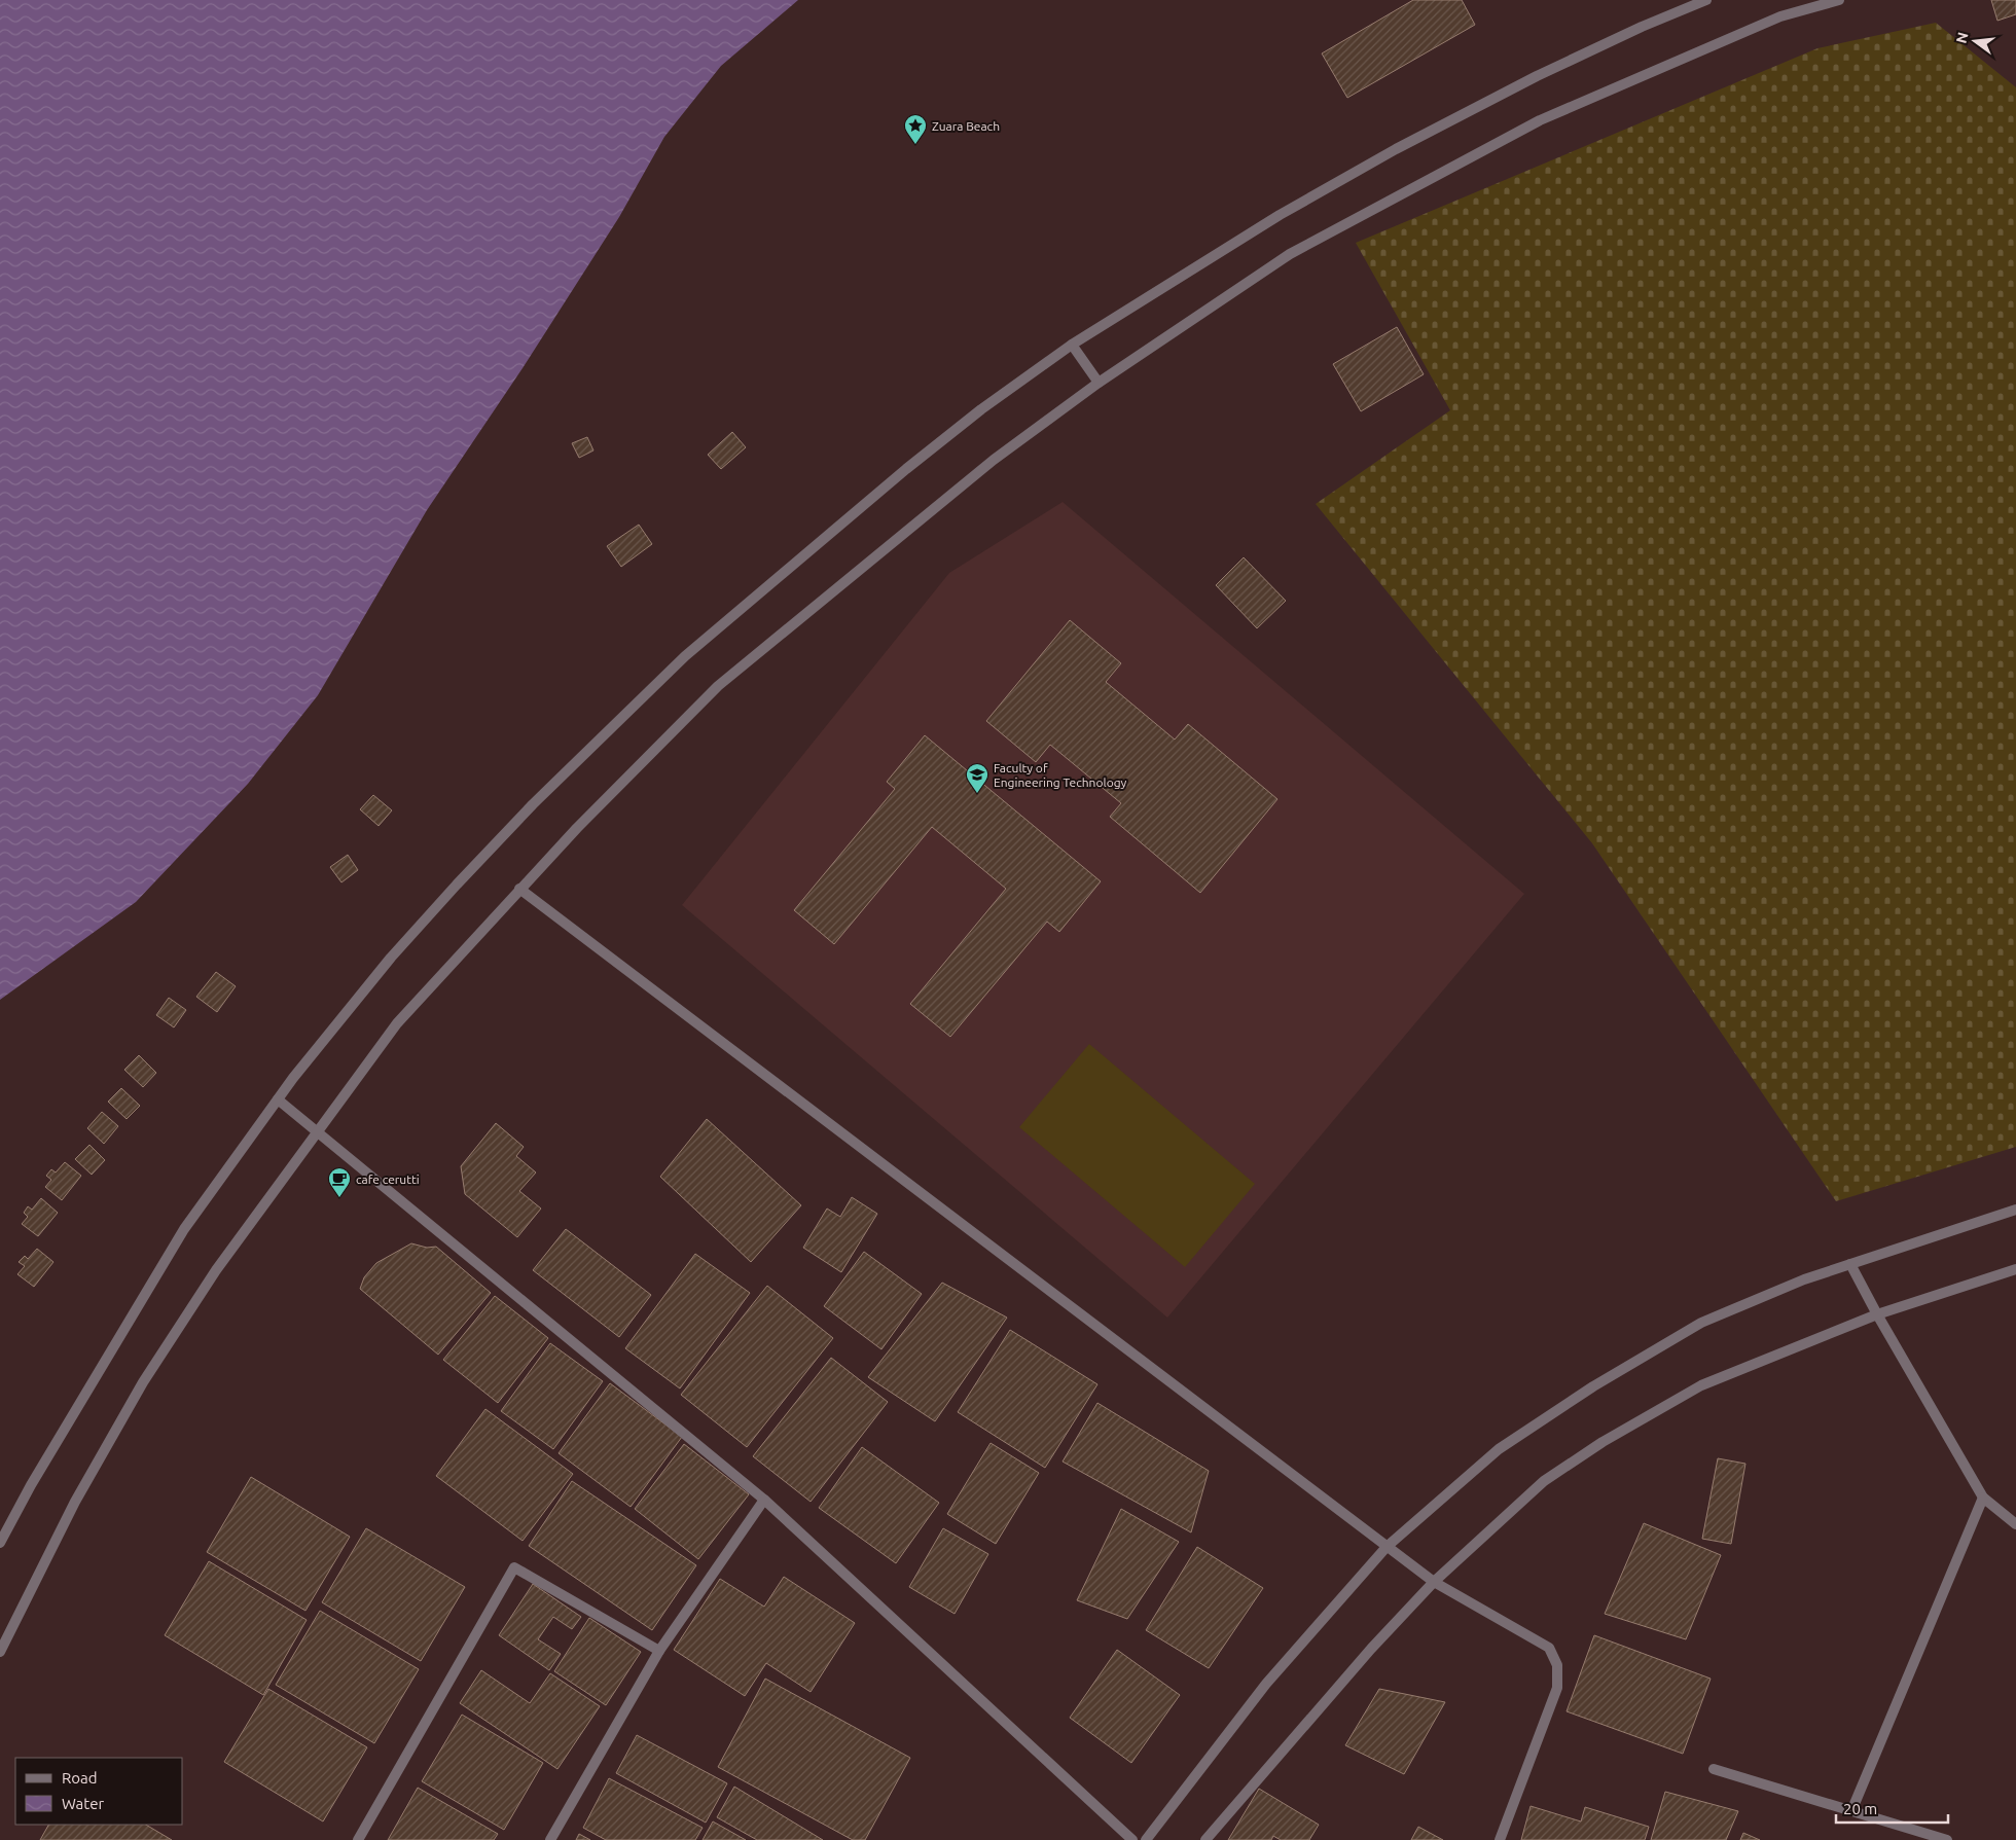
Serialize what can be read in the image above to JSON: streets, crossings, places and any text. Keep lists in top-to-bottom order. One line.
{"places":{"place":["Zuara Beach"],"school or university":["Faculty of Engineering Technology"],"cafe":["cafe cerutti"]},"legend":["Road","Water"],"scale_bar":"20 m","north":"left"}
